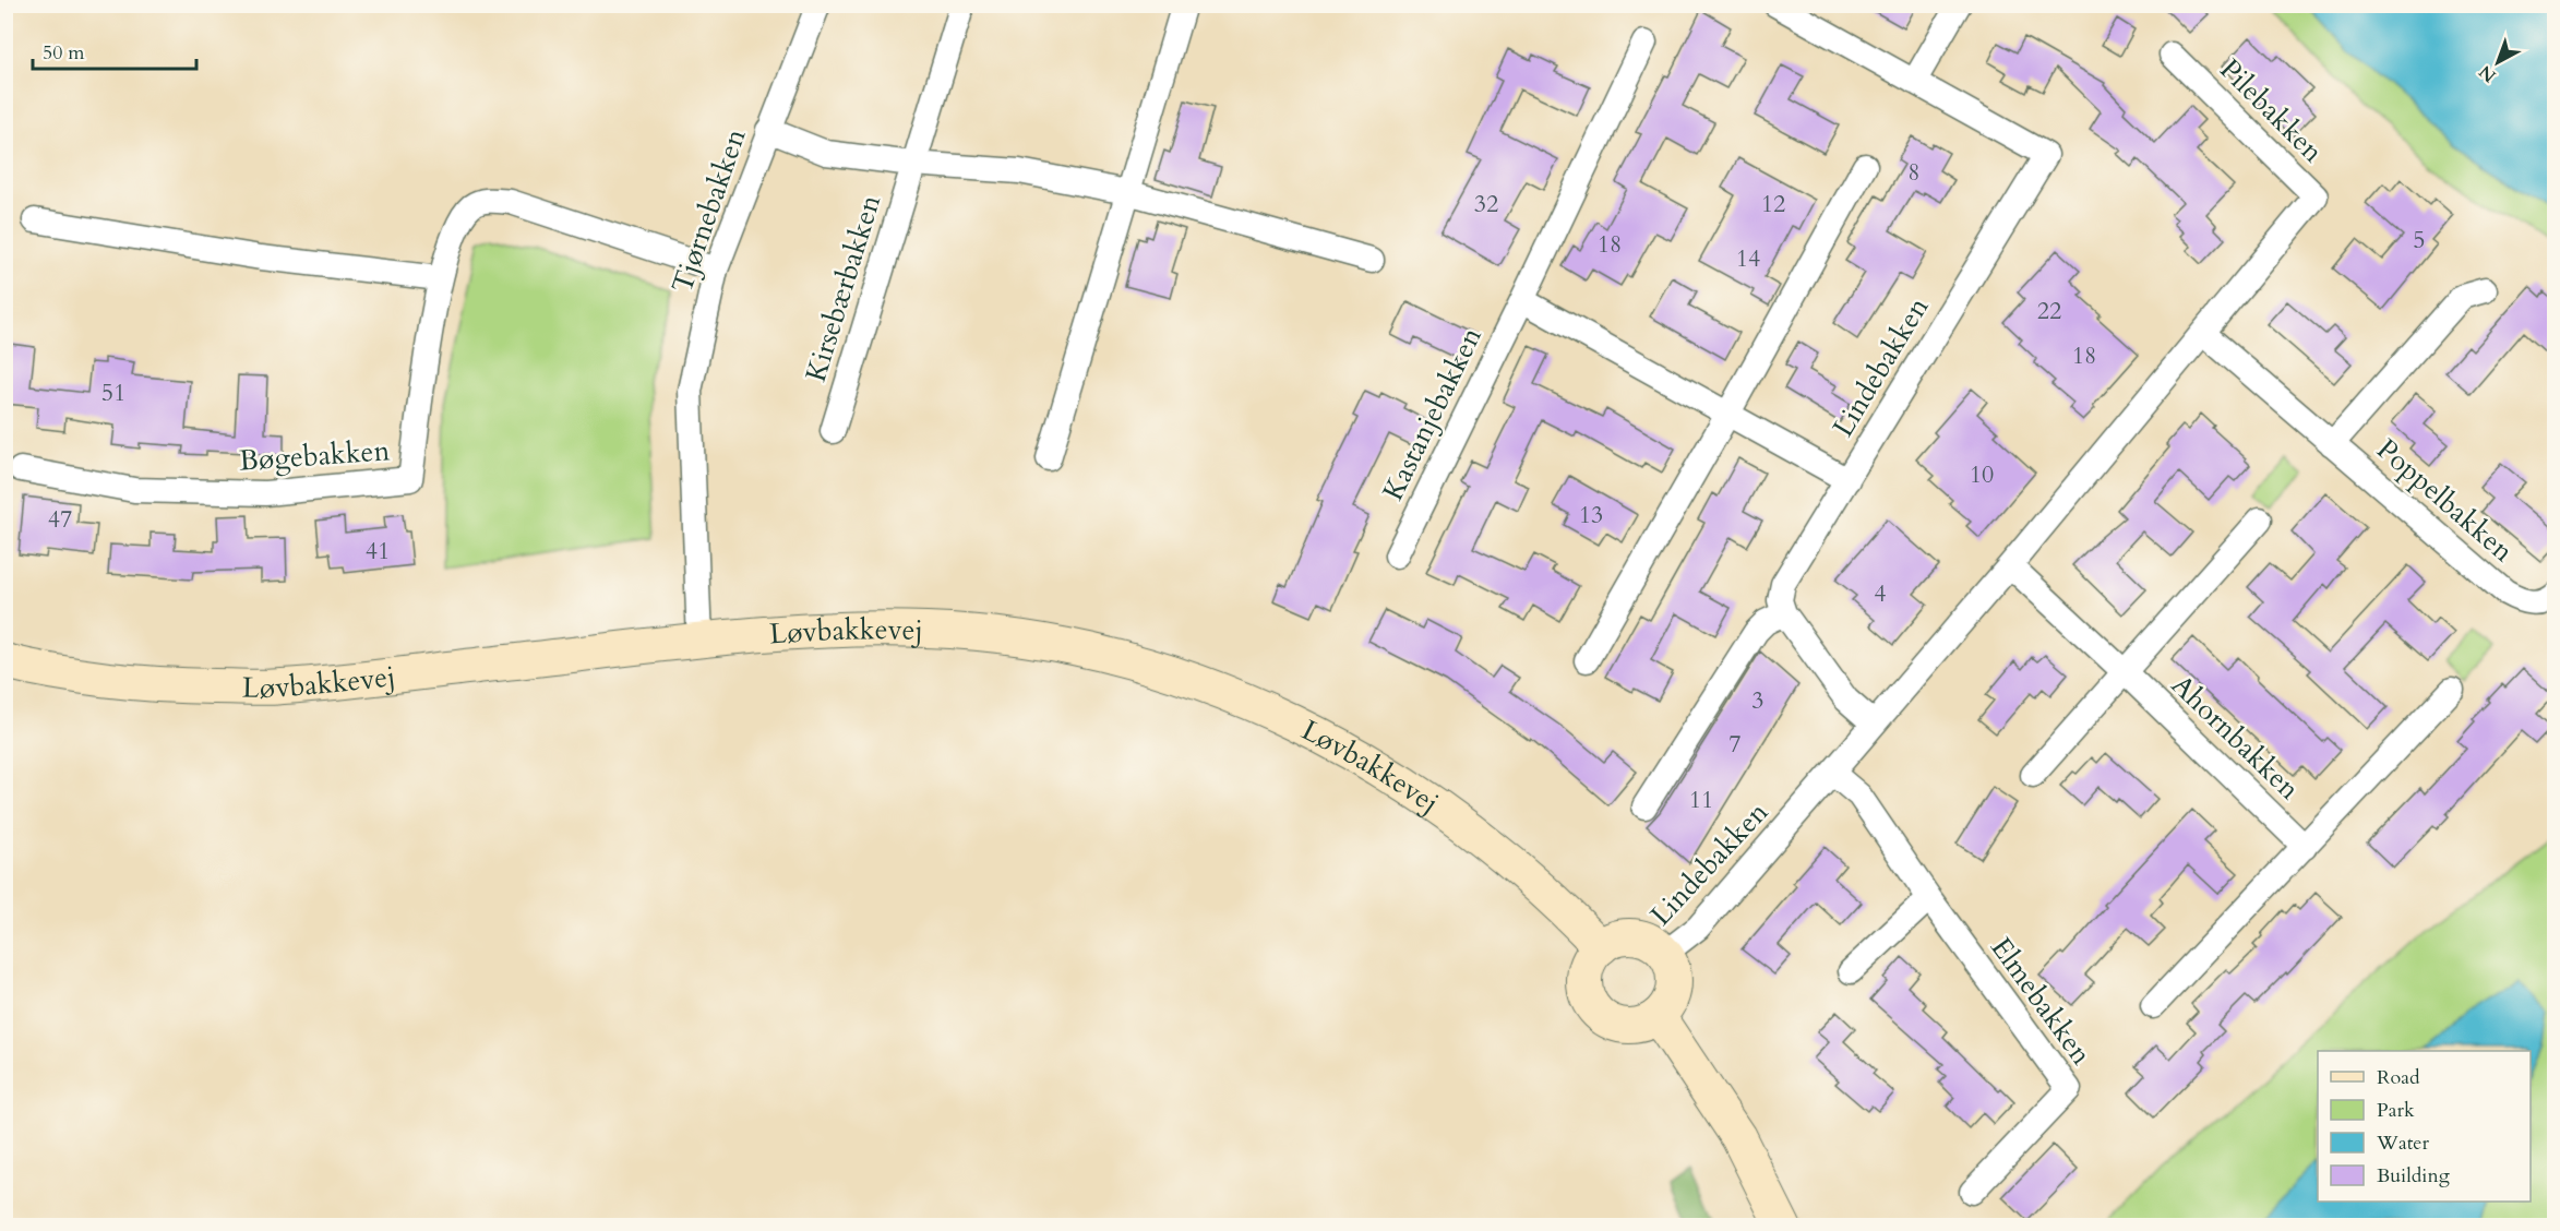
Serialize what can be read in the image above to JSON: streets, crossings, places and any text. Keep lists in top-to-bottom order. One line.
{"streets":{"street":["Pilebakken","Tjørnebakken","Kirsebærbakken","Lindebakken","Kastanjebakken","Bøgebakken","Poppelbakken","Løvbakkevej","Ahornbakken","Elmebakken"]},"crossings":[["Pilebakken","Lindebakken"],["Pilebakken","Poppelbakken"],["Tjørnebakken","Kirsebærbakken"],["Tjørnebakken","Bøgebakken"],["Tjørnebakken","Løvbakkevej"],["Lindebakken","Poppelbakken"],["Lindebakken","Løvbakkevej"],["Lindebakken","Ahornbakken"],["Lindebakken","Elmebakken"]],"house_numbers":["8","32","12","5","18","14","22","18","51","10","13","47","41","4","3","7","11"],"legend":["Road","Park","Water","Building"],"scale_bar":"50 m","north":"bottom left"}
